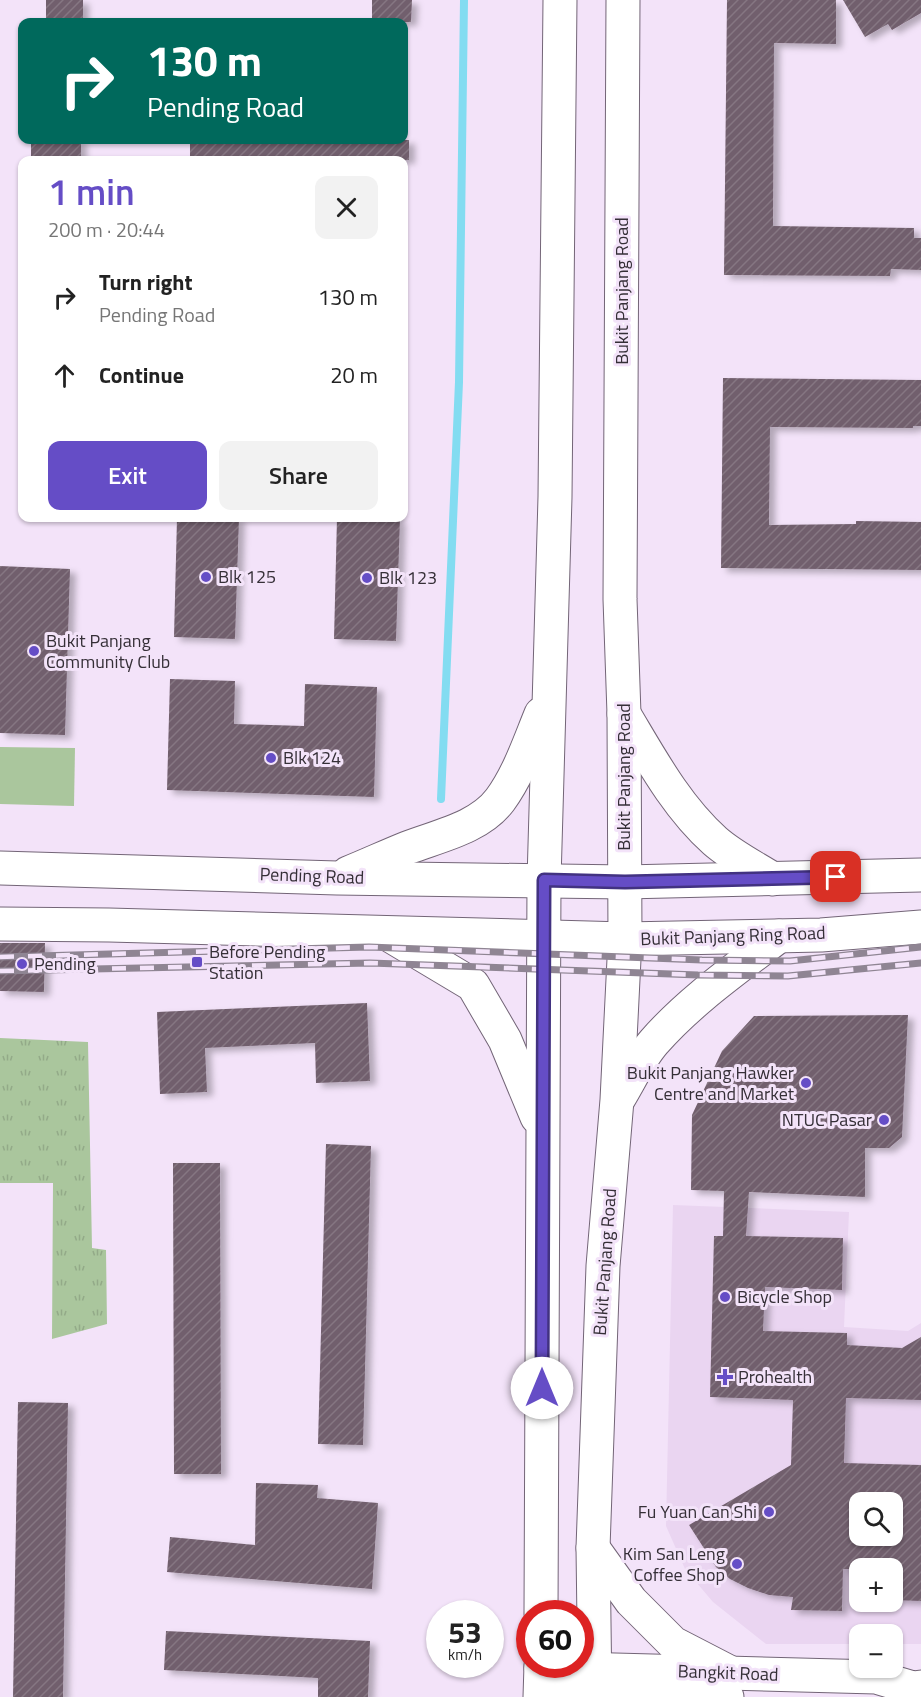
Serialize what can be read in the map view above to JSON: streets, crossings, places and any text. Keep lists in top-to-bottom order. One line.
{"streets":{"main road":["Bukit Panjang Road","Pending Road","Bukit Panjang Ring Road","Bangkit Road"]},"crossings":[["Bukit Panjang Road","Pending Road"],["Bukit Panjang Road","Bukit Panjang Ring Road"],["Bukit Panjang Road","Bangkit Road"]],"places":{"other":["Blk 125","Blk 123","Bukit Panjang Community Club","Blk 124","Pending","Bukit Panjang Hawker Centre and Market","NTUC Pasar","Bicycle Shop","Fu Yuan Can Shi","Kim San Leng Coffee Shop"],"transit":["Before Pending Station"],"health":["Prohealth"]},"page":{"turn":["130 m","Pending Road"],"heading":["1 min","200 m · 20:44"],"list":[{"name":"Turn right","note":"Pending Road","value":"130 m"},{"name":"Continue","value":"20 m"}],"buttons":["Exit","Share"],"map_buttons":["+","−"],"speed":"53 km/h","limit":"60"}}
